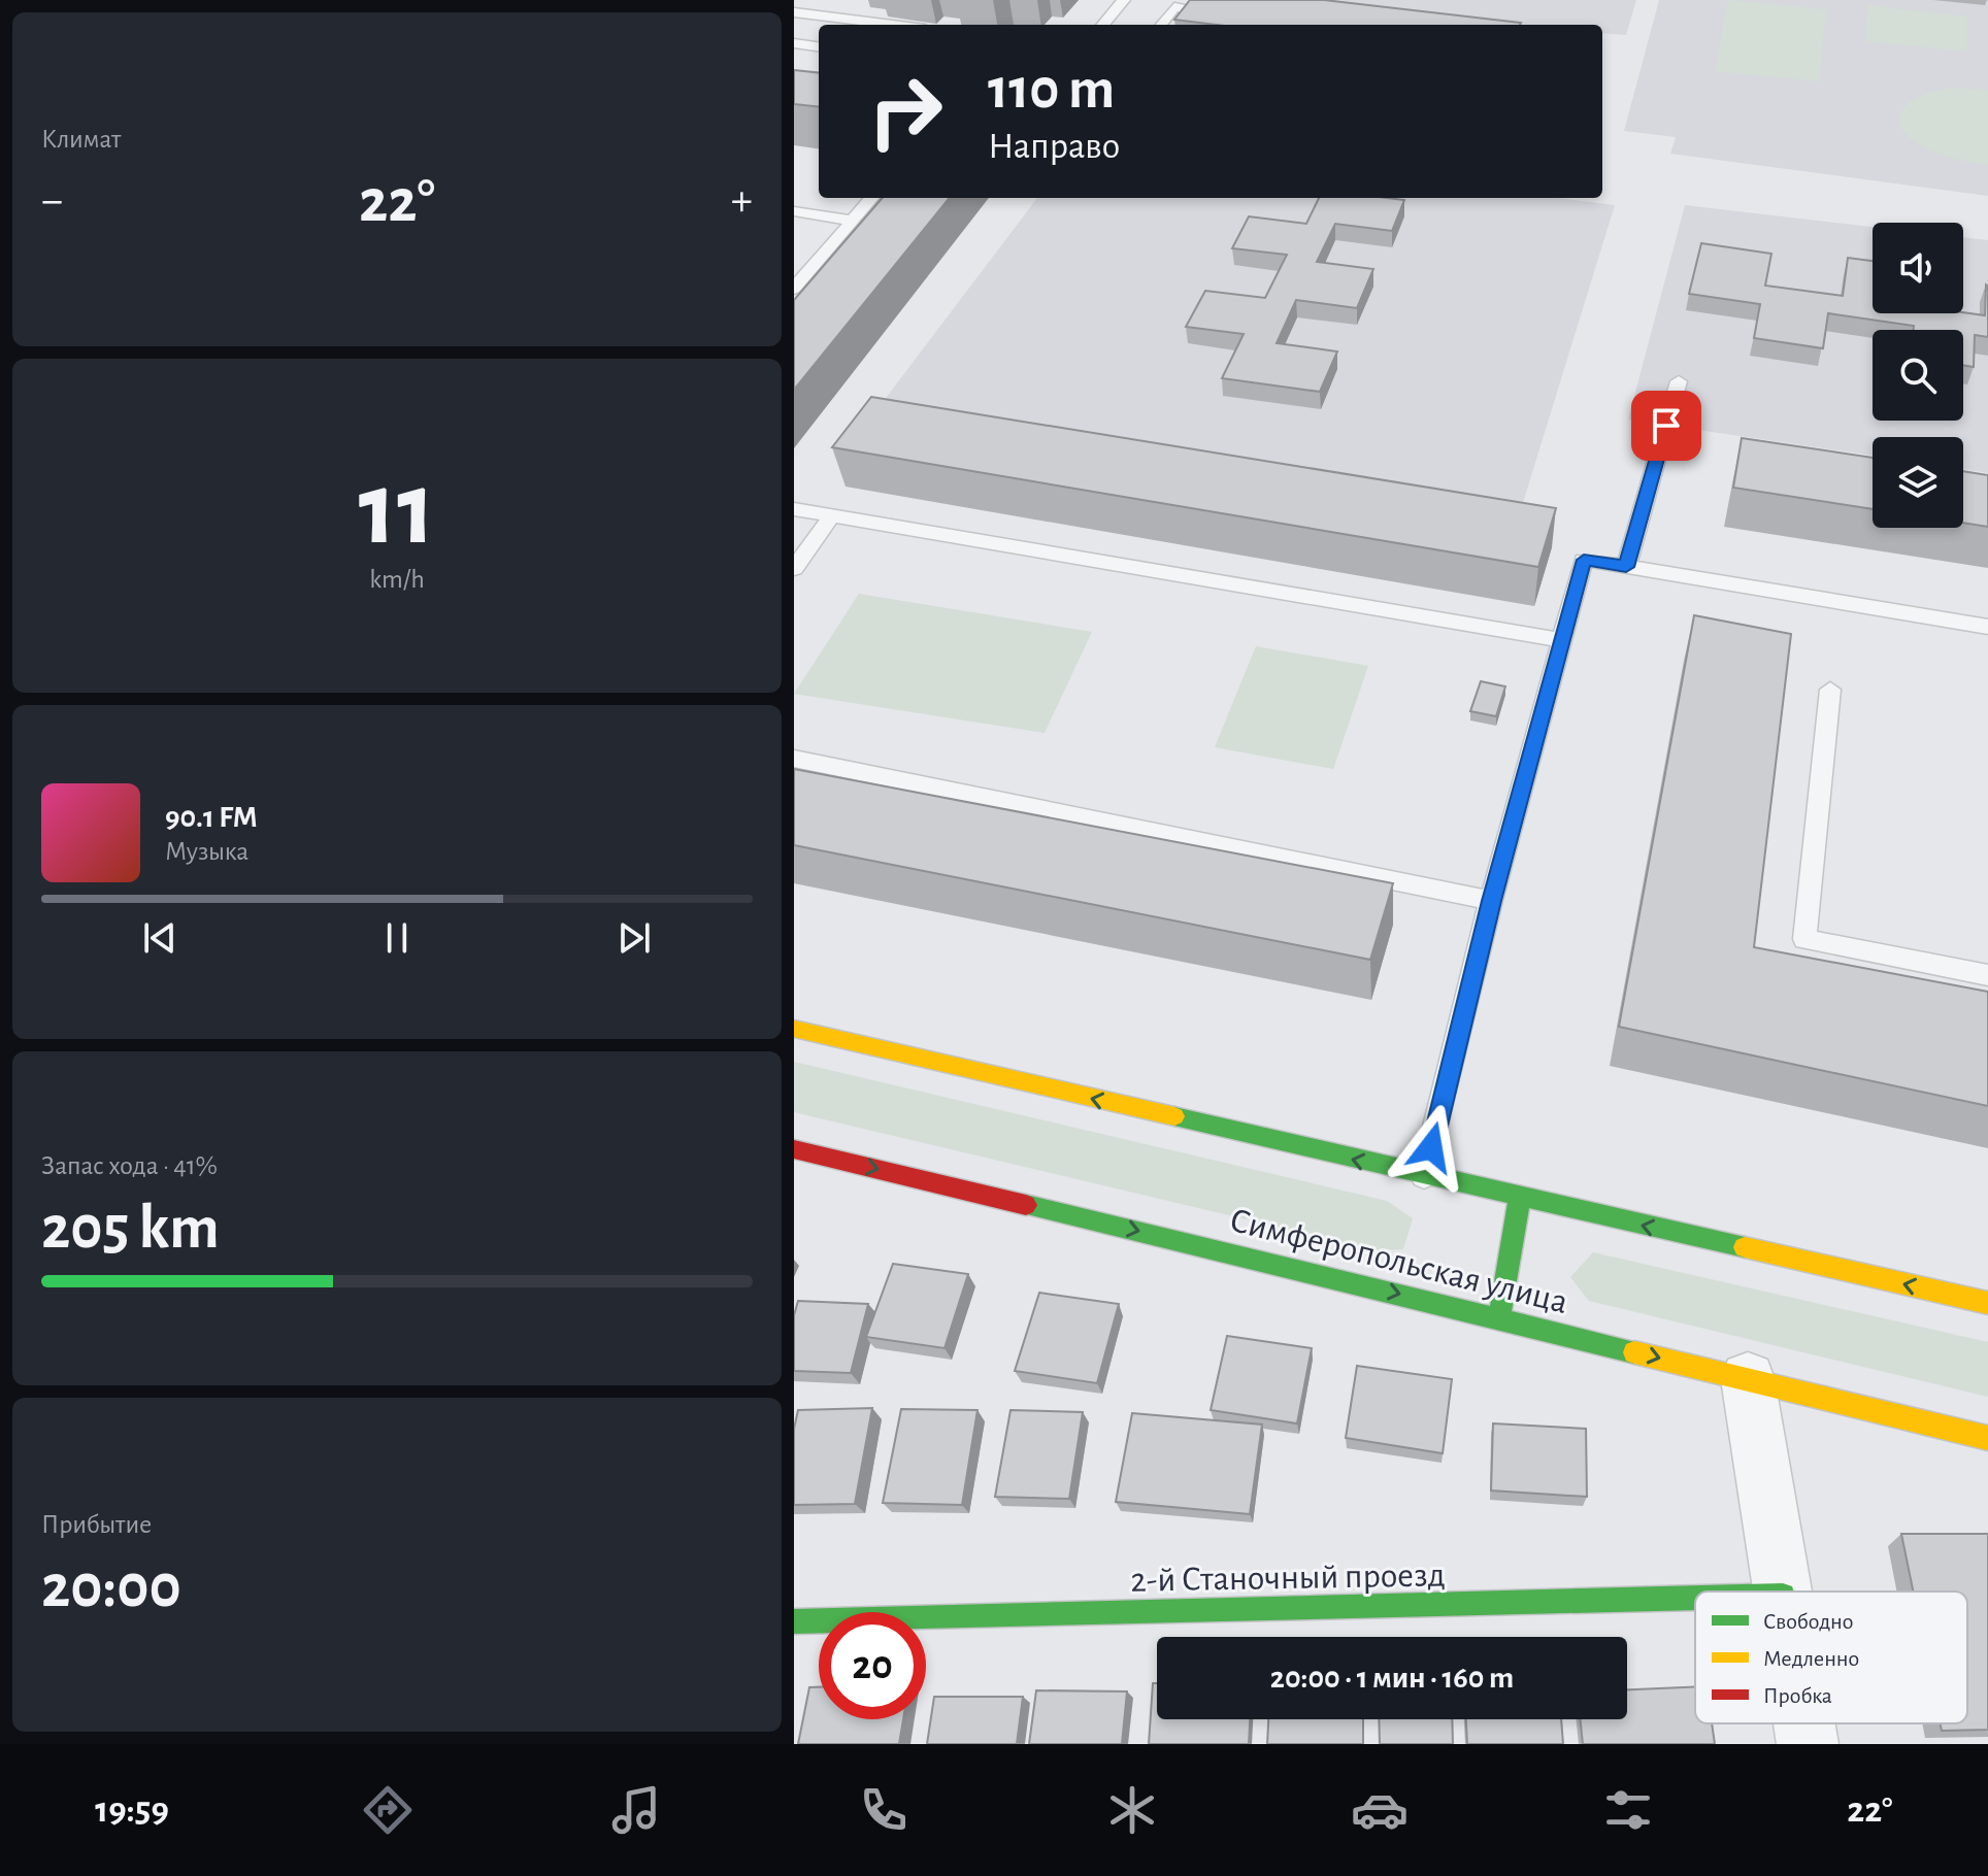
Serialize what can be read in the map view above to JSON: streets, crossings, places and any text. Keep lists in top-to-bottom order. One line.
{"streets":{"street":["Симферопольская улица","2-й Станочный проезд"]},"legend":["Свободно","Медленно","Пробка"],"page":{"tile":["Климат",["11","km/h"],["Запас хода · 41%","205 km"],["Прибытие","20:00"]],"turn":["110 m","Направо"],"heat":["−","22°","+"],"song":["90.1 FM","Музыка"],"limit":"20","trip":"20:00 · 1 мин · 160 m","tabs":["19:59","22°"]}}
